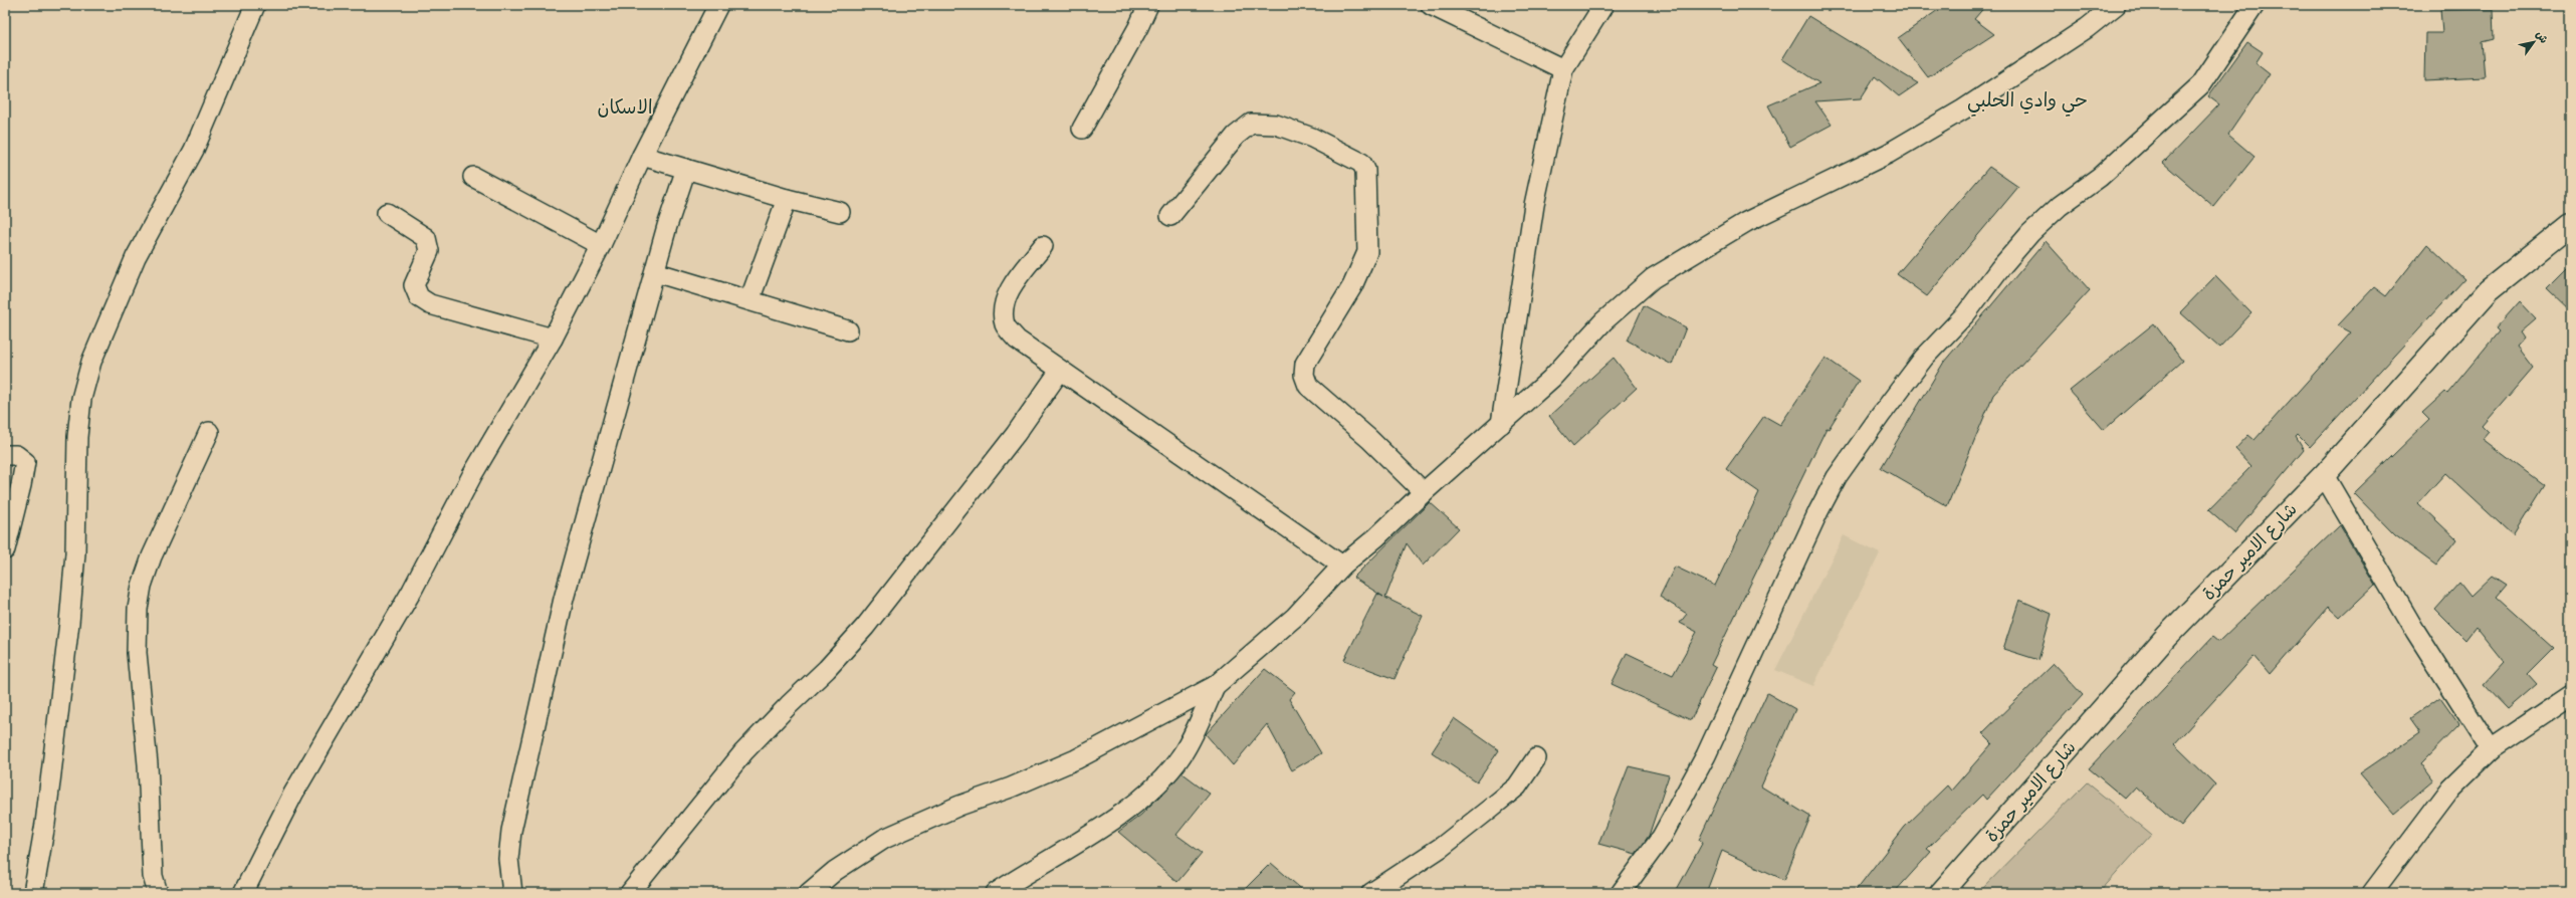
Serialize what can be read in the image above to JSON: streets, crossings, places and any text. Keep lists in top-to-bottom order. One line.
{"streets":{"main road":["شارع الامير حمزة"]},"districts":["حي وادي الحلبي","الاسكان"],"north":"top right"}
